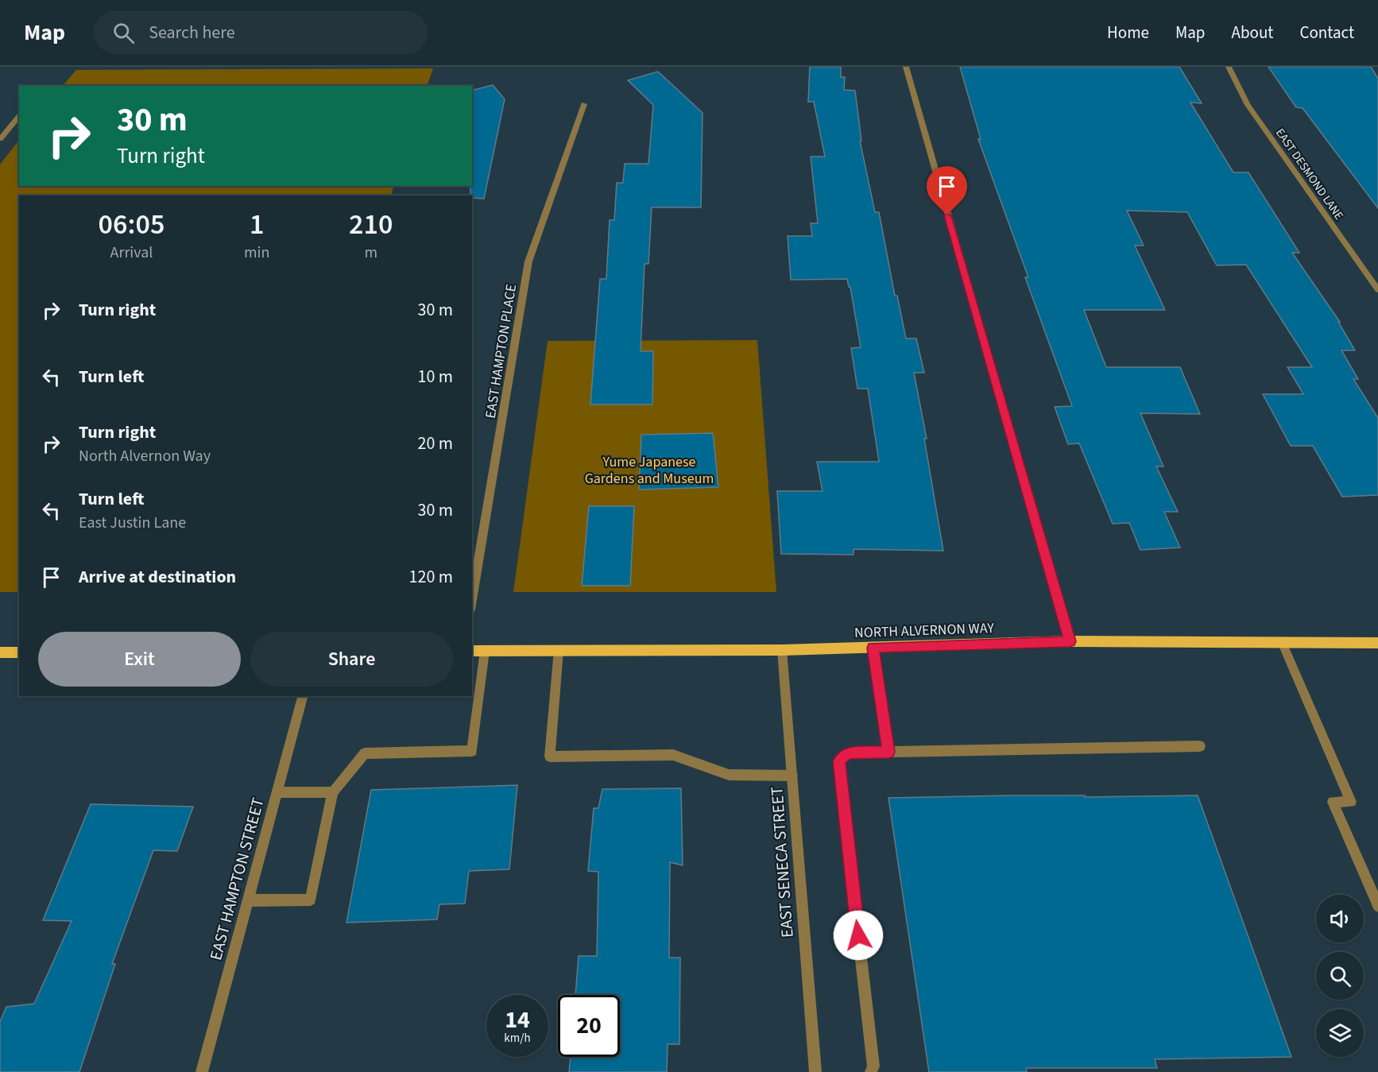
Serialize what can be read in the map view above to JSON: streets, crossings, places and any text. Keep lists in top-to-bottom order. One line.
{"streets":{"main road":["NORTH ALVERNON WAY"],"street":["EAST DESMOND LANE","EAST HAMPTON PLACE","EAST SENECA STREET","EAST HAMPTON STREET"]},"crossings":[["NORTH ALVERNON WAY","EAST SENECA STREET"]],"parks":["Yume Japanese Gardens and Museum"],"page":{"header":"Map","search":"Search here","nav":["Home","Map","About","Contact"],"turn":["30 m","Turn right"],"eta":["06:05","Arrival","1","min","210","m"],"list":[{"name":"Turn right","value":"30 m"},{"name":"Turn left","value":"10 m"},{"name":"Turn right","note":"North Alvernon Way","value":"20 m"},{"name":"Turn left","note":"East Justin Lane","value":"30 m"},{"name":"Arrive at destination","value":"120 m"}],"buttons":["Exit","Share"],"speed":"14 km/h","limit":"20"}}
